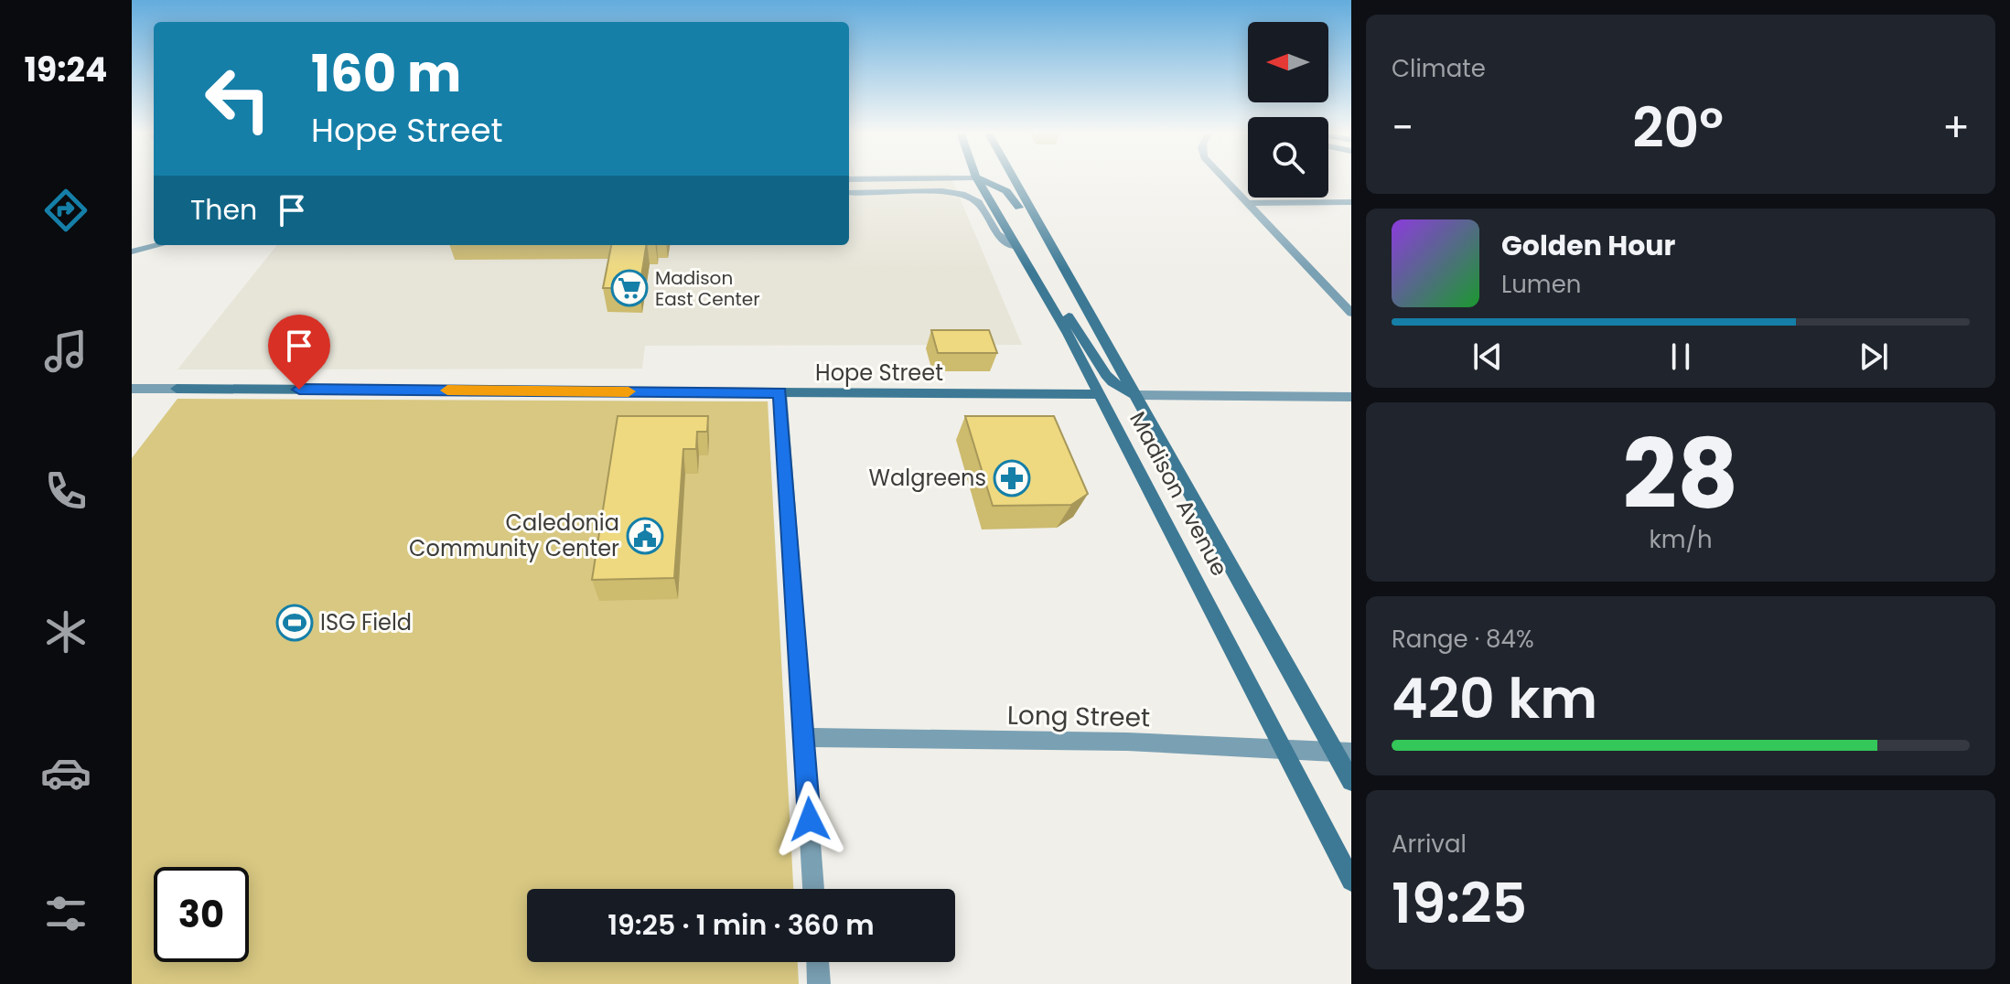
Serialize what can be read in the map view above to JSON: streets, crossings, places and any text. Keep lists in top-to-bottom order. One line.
{"streets":{"main road":["Hope Street","Madison Avenue"],"street":["Long Street"]},"crossings":[["Hope Street","Madison Avenue"],["Madison Avenue","Long Street"]],"places":{"supermarket":["Madison East Center"],"pharmacy":["Walgreens"],"public building":["Caledonia Community Center"],"sports":["ISG Field"]},"north":"left","page":{"tabs":"19:24","tile":["Climate",["28","km/h"],["Range · 84%","420 km"],["Arrival","19:25"]],"turn":["160 m","Hope Street"],"heat":["−","20°","+"],"then":"Then","song":["Golden Hour","Lumen"],"limit":"30","trip":"19:25 · 1 min · 360 m"}}
